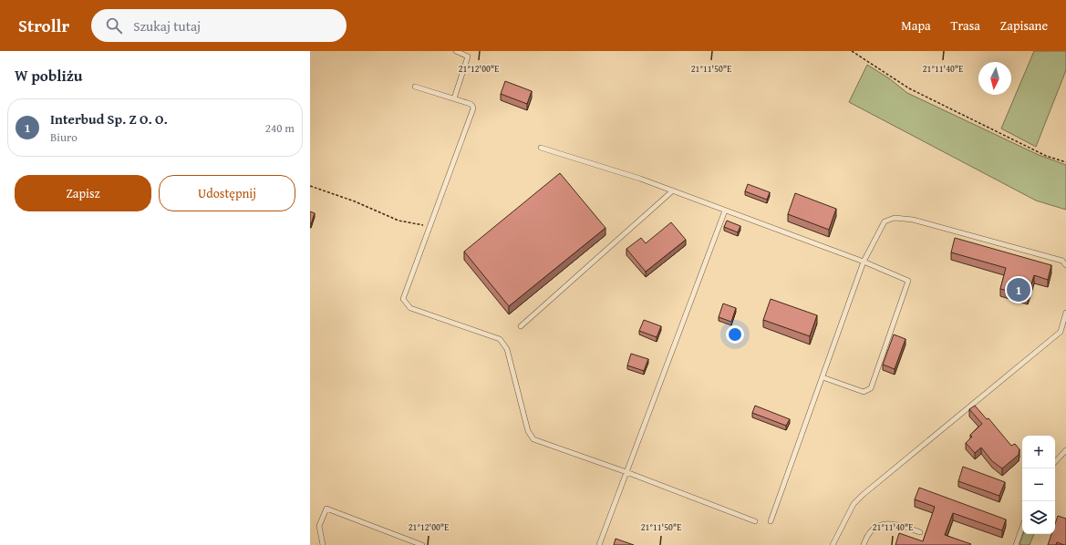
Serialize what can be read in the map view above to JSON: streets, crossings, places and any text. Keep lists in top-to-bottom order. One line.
{"north":"bottom","page":{"header":"Strollr","search":"Szukaj tutaj","nav":["Mapa","Trasa","Zapisane"],"heading":"W pobliżu","list":[{"mark":"1","name":"Interbud Sp. Z O. O.","note":"Biuro","value":"240 m"}],"buttons":["Zapisz","Udostępnij"],"pins":"1","map_buttons":["+","−"]},"coordinates":["21°12'00\"E","21°11'50\"E","21°11'40\"E"]}
